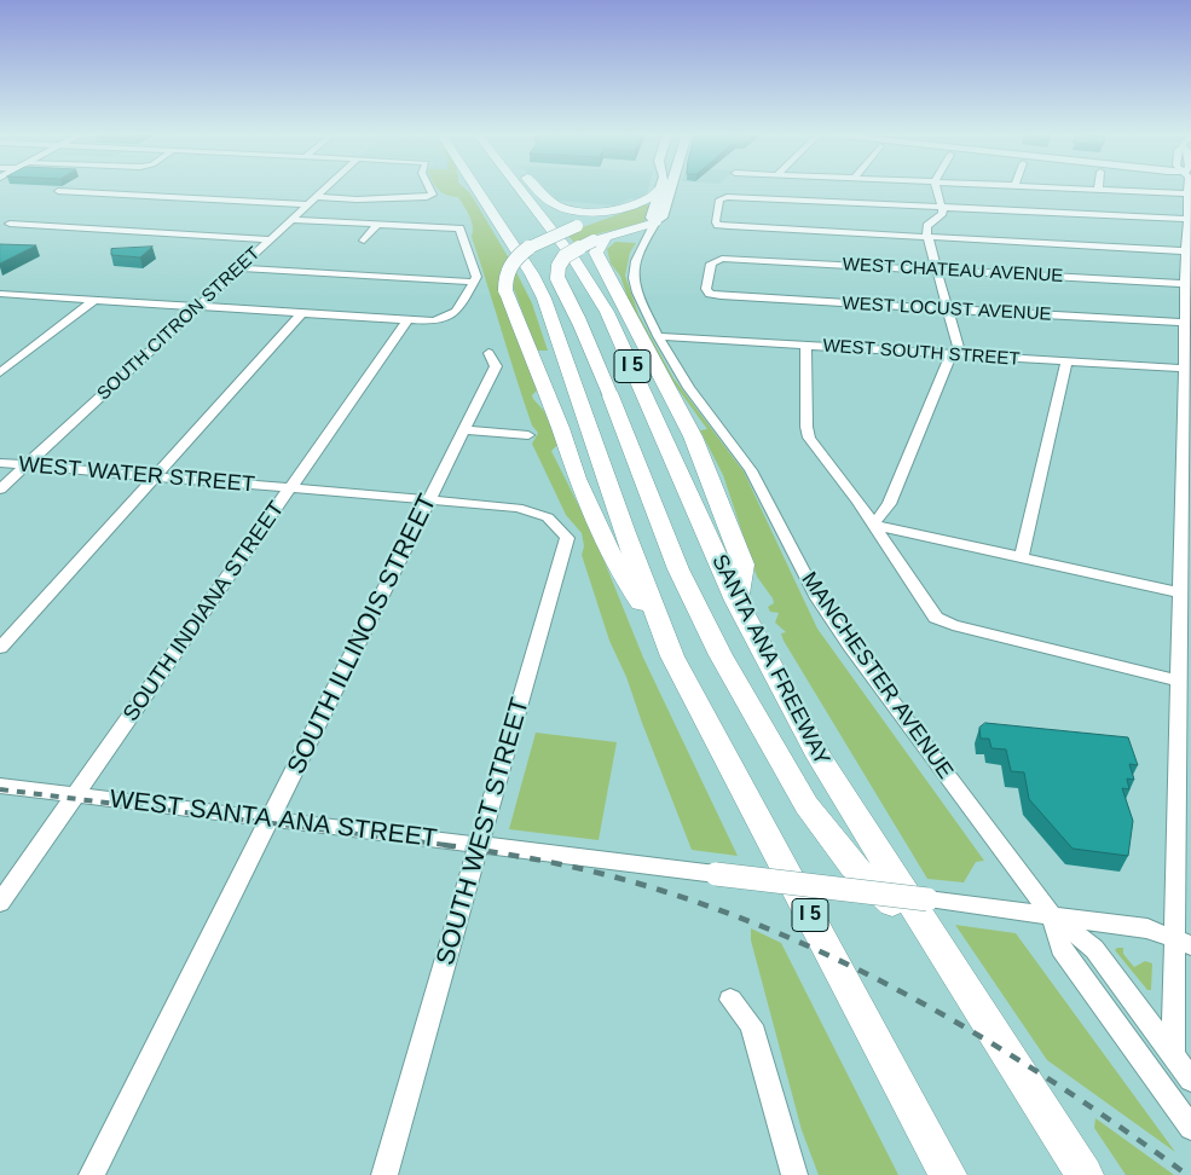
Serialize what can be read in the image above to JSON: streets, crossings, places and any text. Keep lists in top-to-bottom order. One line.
{"streets":{"highway":["I 5","SANTA ANA FREEWAY"],"street":["WEST CHATEAU AVENUE","WEST LOCUST AVENUE","SOUTH CITRON STREET","WEST SOUTH STREET","WEST WATER STREET","SOUTH INDIANA STREET","SOUTH ILLINOIS STREET","MANCHESTER AVENUE","WEST SANTA ANA STREET","SOUTH WEST STREET"]},"crossings":[["WEST CHATEAU AVENUE","WEST LOCUST AVENUE"],["SOUTH CITRON STREET","WEST WATER STREET"],["WEST SOUTH STREET","MANCHESTER AVENUE"],["WEST WATER STREET","SOUTH INDIANA STREET"],["WEST WATER STREET","SOUTH ILLINOIS STREET"],["WEST WATER STREET","SOUTH WEST STREET"],["SOUTH INDIANA STREET","WEST SANTA ANA STREET"],["SOUTH ILLINOIS STREET","WEST SANTA ANA STREET"],["MANCHESTER AVENUE","WEST SANTA ANA STREET"],["WEST SANTA ANA STREET","SOUTH WEST STREET"]]}
